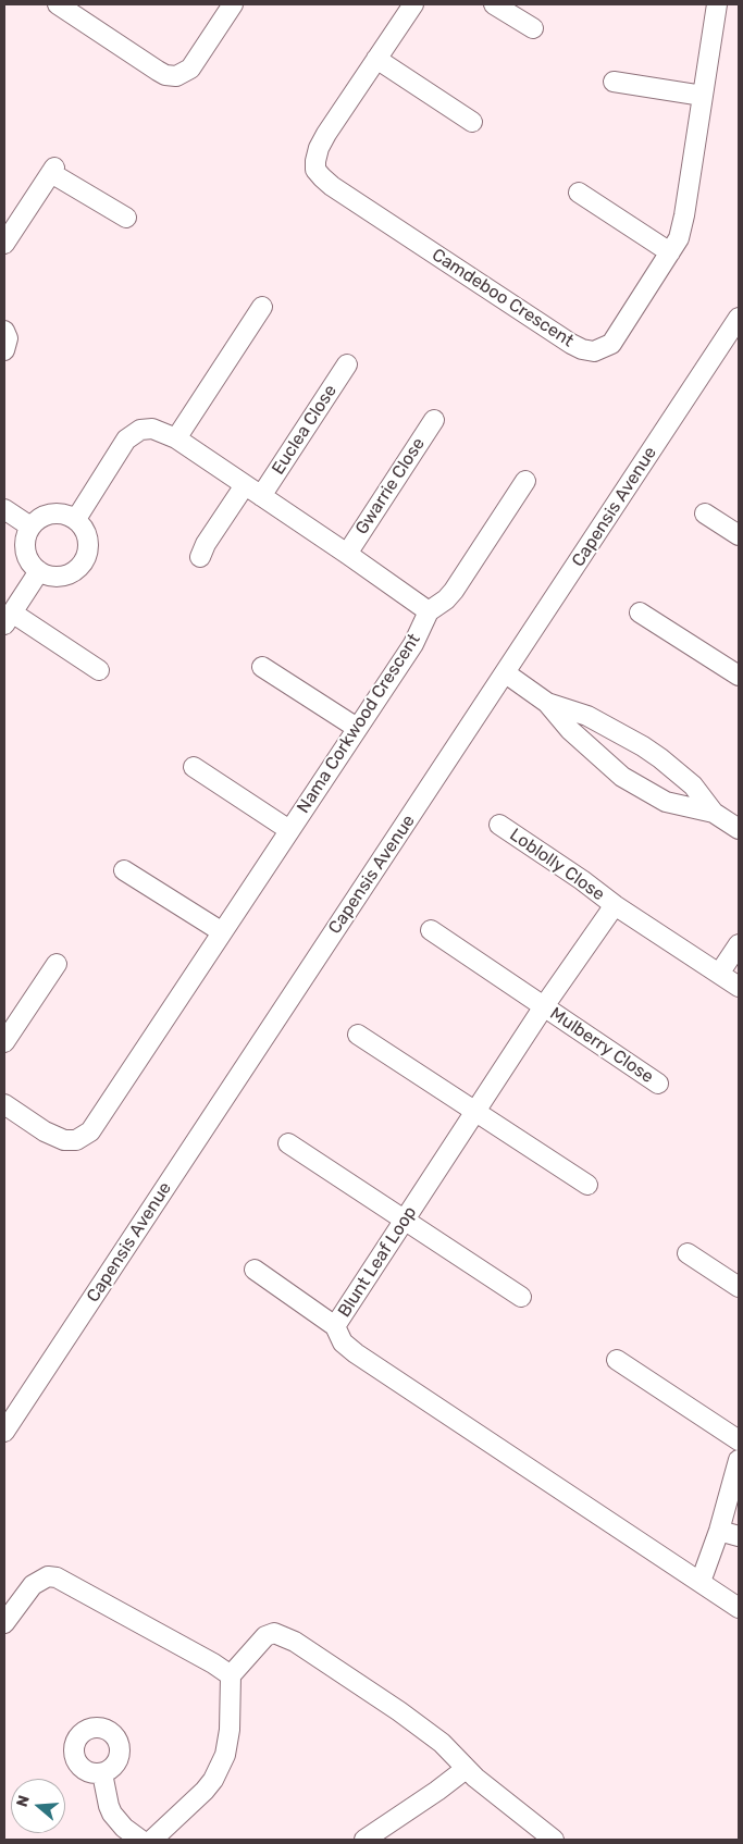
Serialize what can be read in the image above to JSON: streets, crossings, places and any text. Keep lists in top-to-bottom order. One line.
{"streets":{"street":["Camdeboo Crescent","Euclea Close","Gwarrie Close","Capensis Avenue","Nama Corkwood Crescent","Loblolly Close","Mulberry Close","Blunt Leaf Loop"]},"crossings":[["Loblolly Close","Blunt Leaf Loop"],["Mulberry Close","Blunt Leaf Loop"]],"north":"left"}
